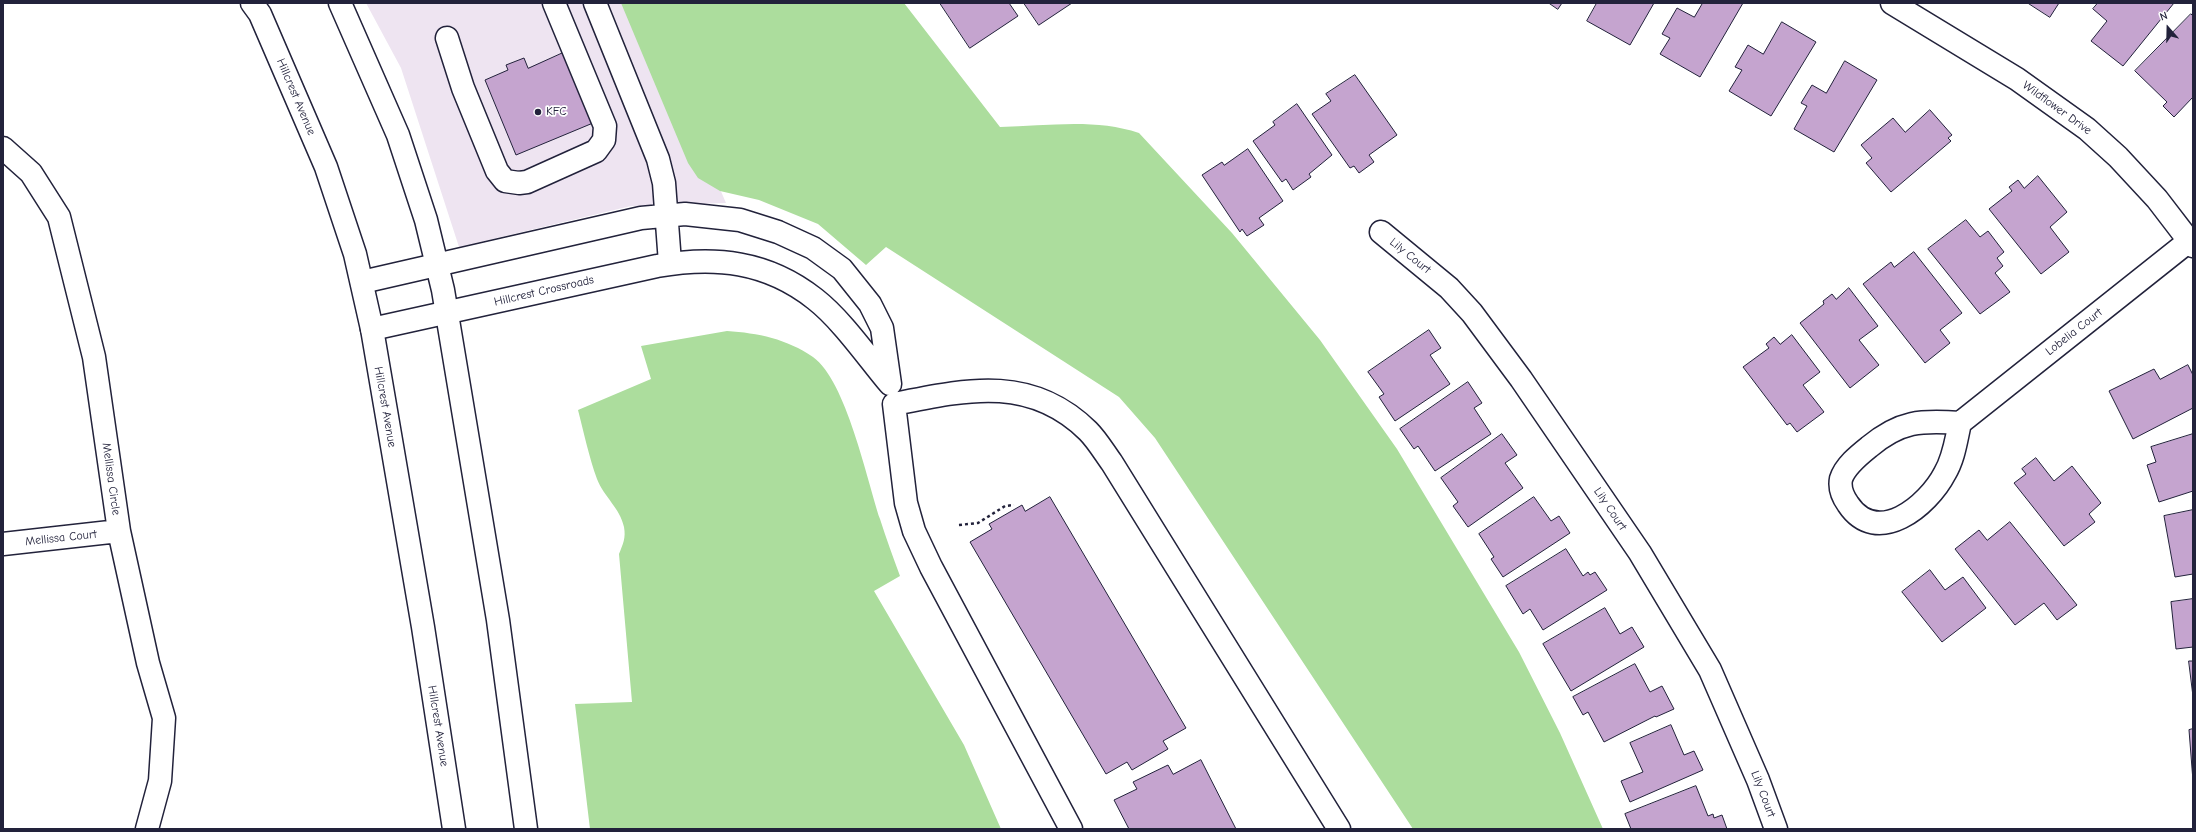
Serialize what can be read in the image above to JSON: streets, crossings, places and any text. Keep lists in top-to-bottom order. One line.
{"streets":{"street":["Hillcrest Avenue","Wildflower Drive","Lily Court","Hillcrest Crossroads","Lobelia Court","Mellissa Circle","Mellissa Court"]},"crossings":[["Hillcrest Avenue","Hillcrest Crossroads"],["Wildflower Drive","Lobelia Court"],["Mellissa Circle","Mellissa Court"]],"places":["KFC"],"north":"top"}
